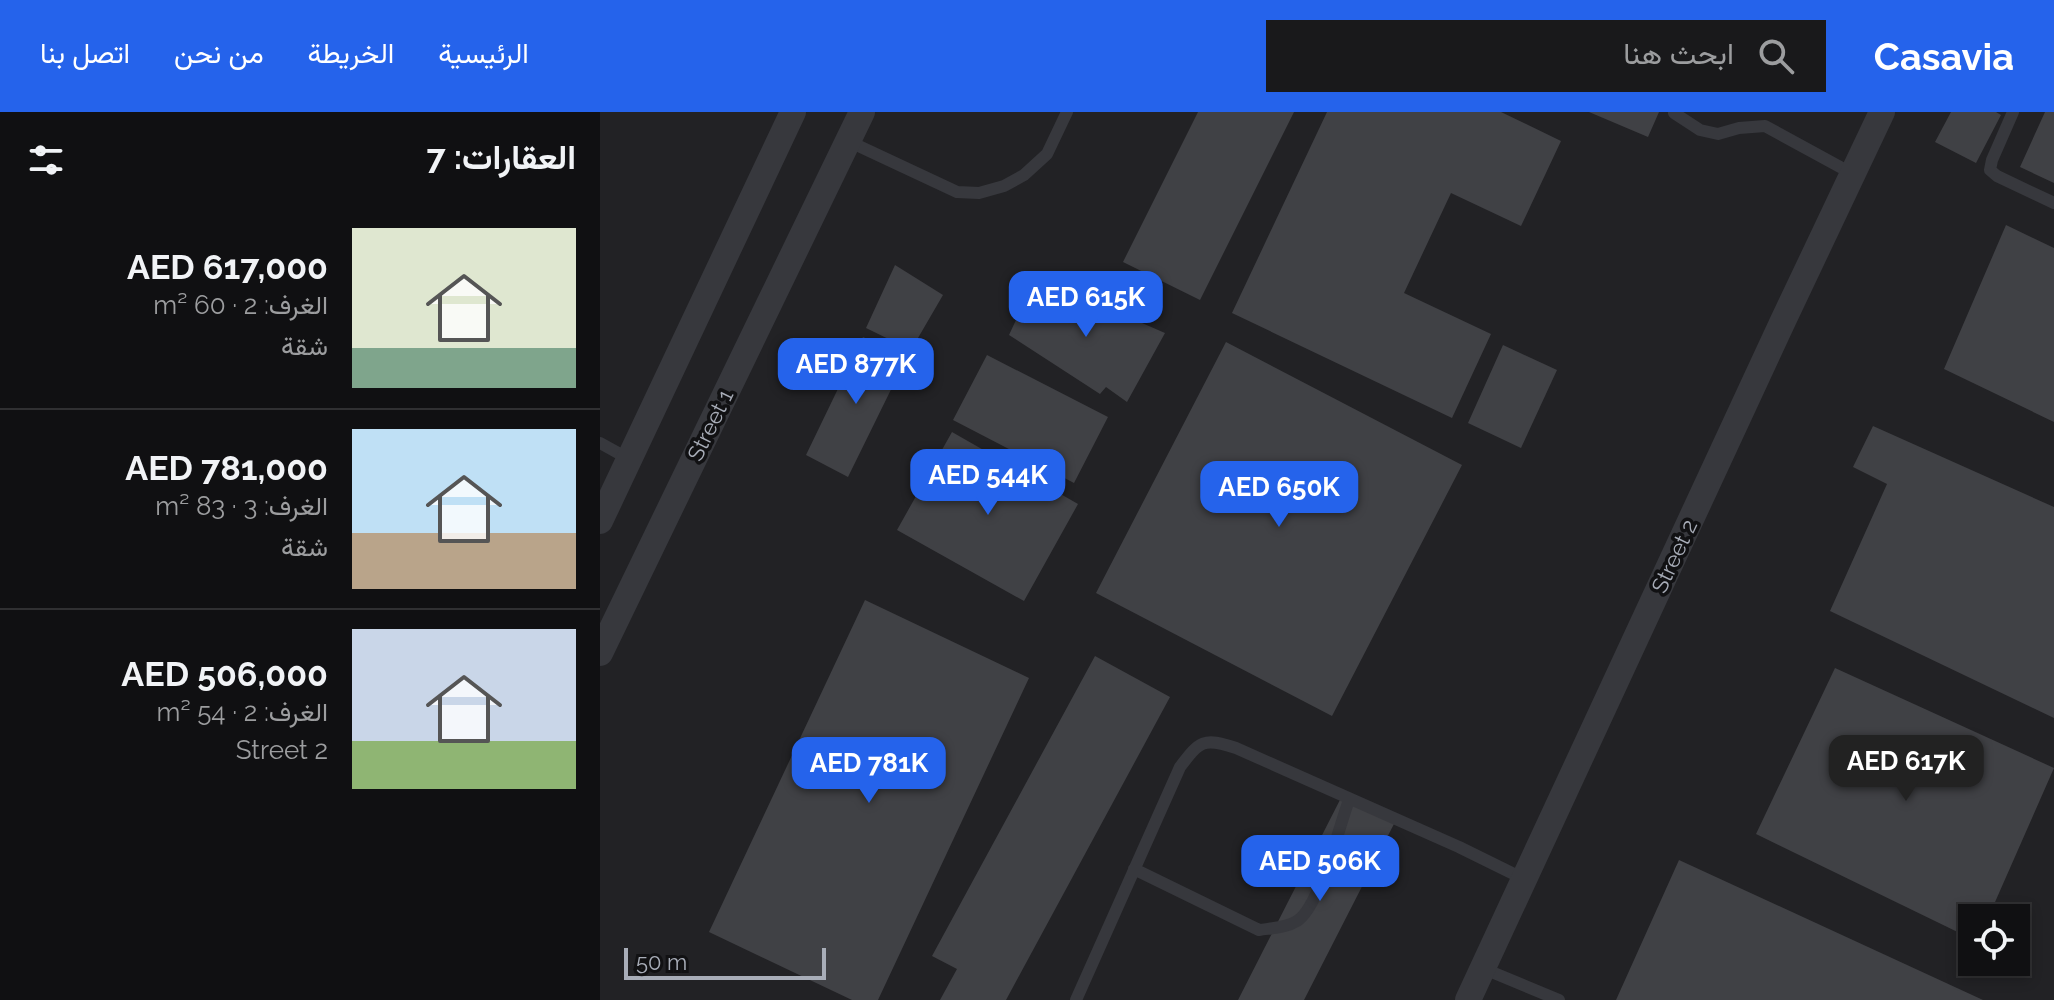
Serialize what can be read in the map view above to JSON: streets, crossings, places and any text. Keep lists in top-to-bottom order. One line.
{"streets":{"street":["Street 1","Street 2"]},"scale_bar":"50 m","page":{"header":"Casavia","search":"ابحث هنا","nav":["الرئيسية","الخريطة","من نحن","اتصل بنا"],"heading":"العقارات: 7","list":[{"name":"AED 617,000","note":"الغرف: 2 · 60 m² · شقة"},{"name":"AED 781,000","note":"الغرف: 3 · 83 m² · شقة"},{"name":"AED 506,000","note":"الغرف: 2 · 54 m² · Street 2"}],"price":["AED 615K","AED 877K","AED 544K","AED 650K","AED 617K","AED 781K","AED 506K"],"scale":"50 m"}}
